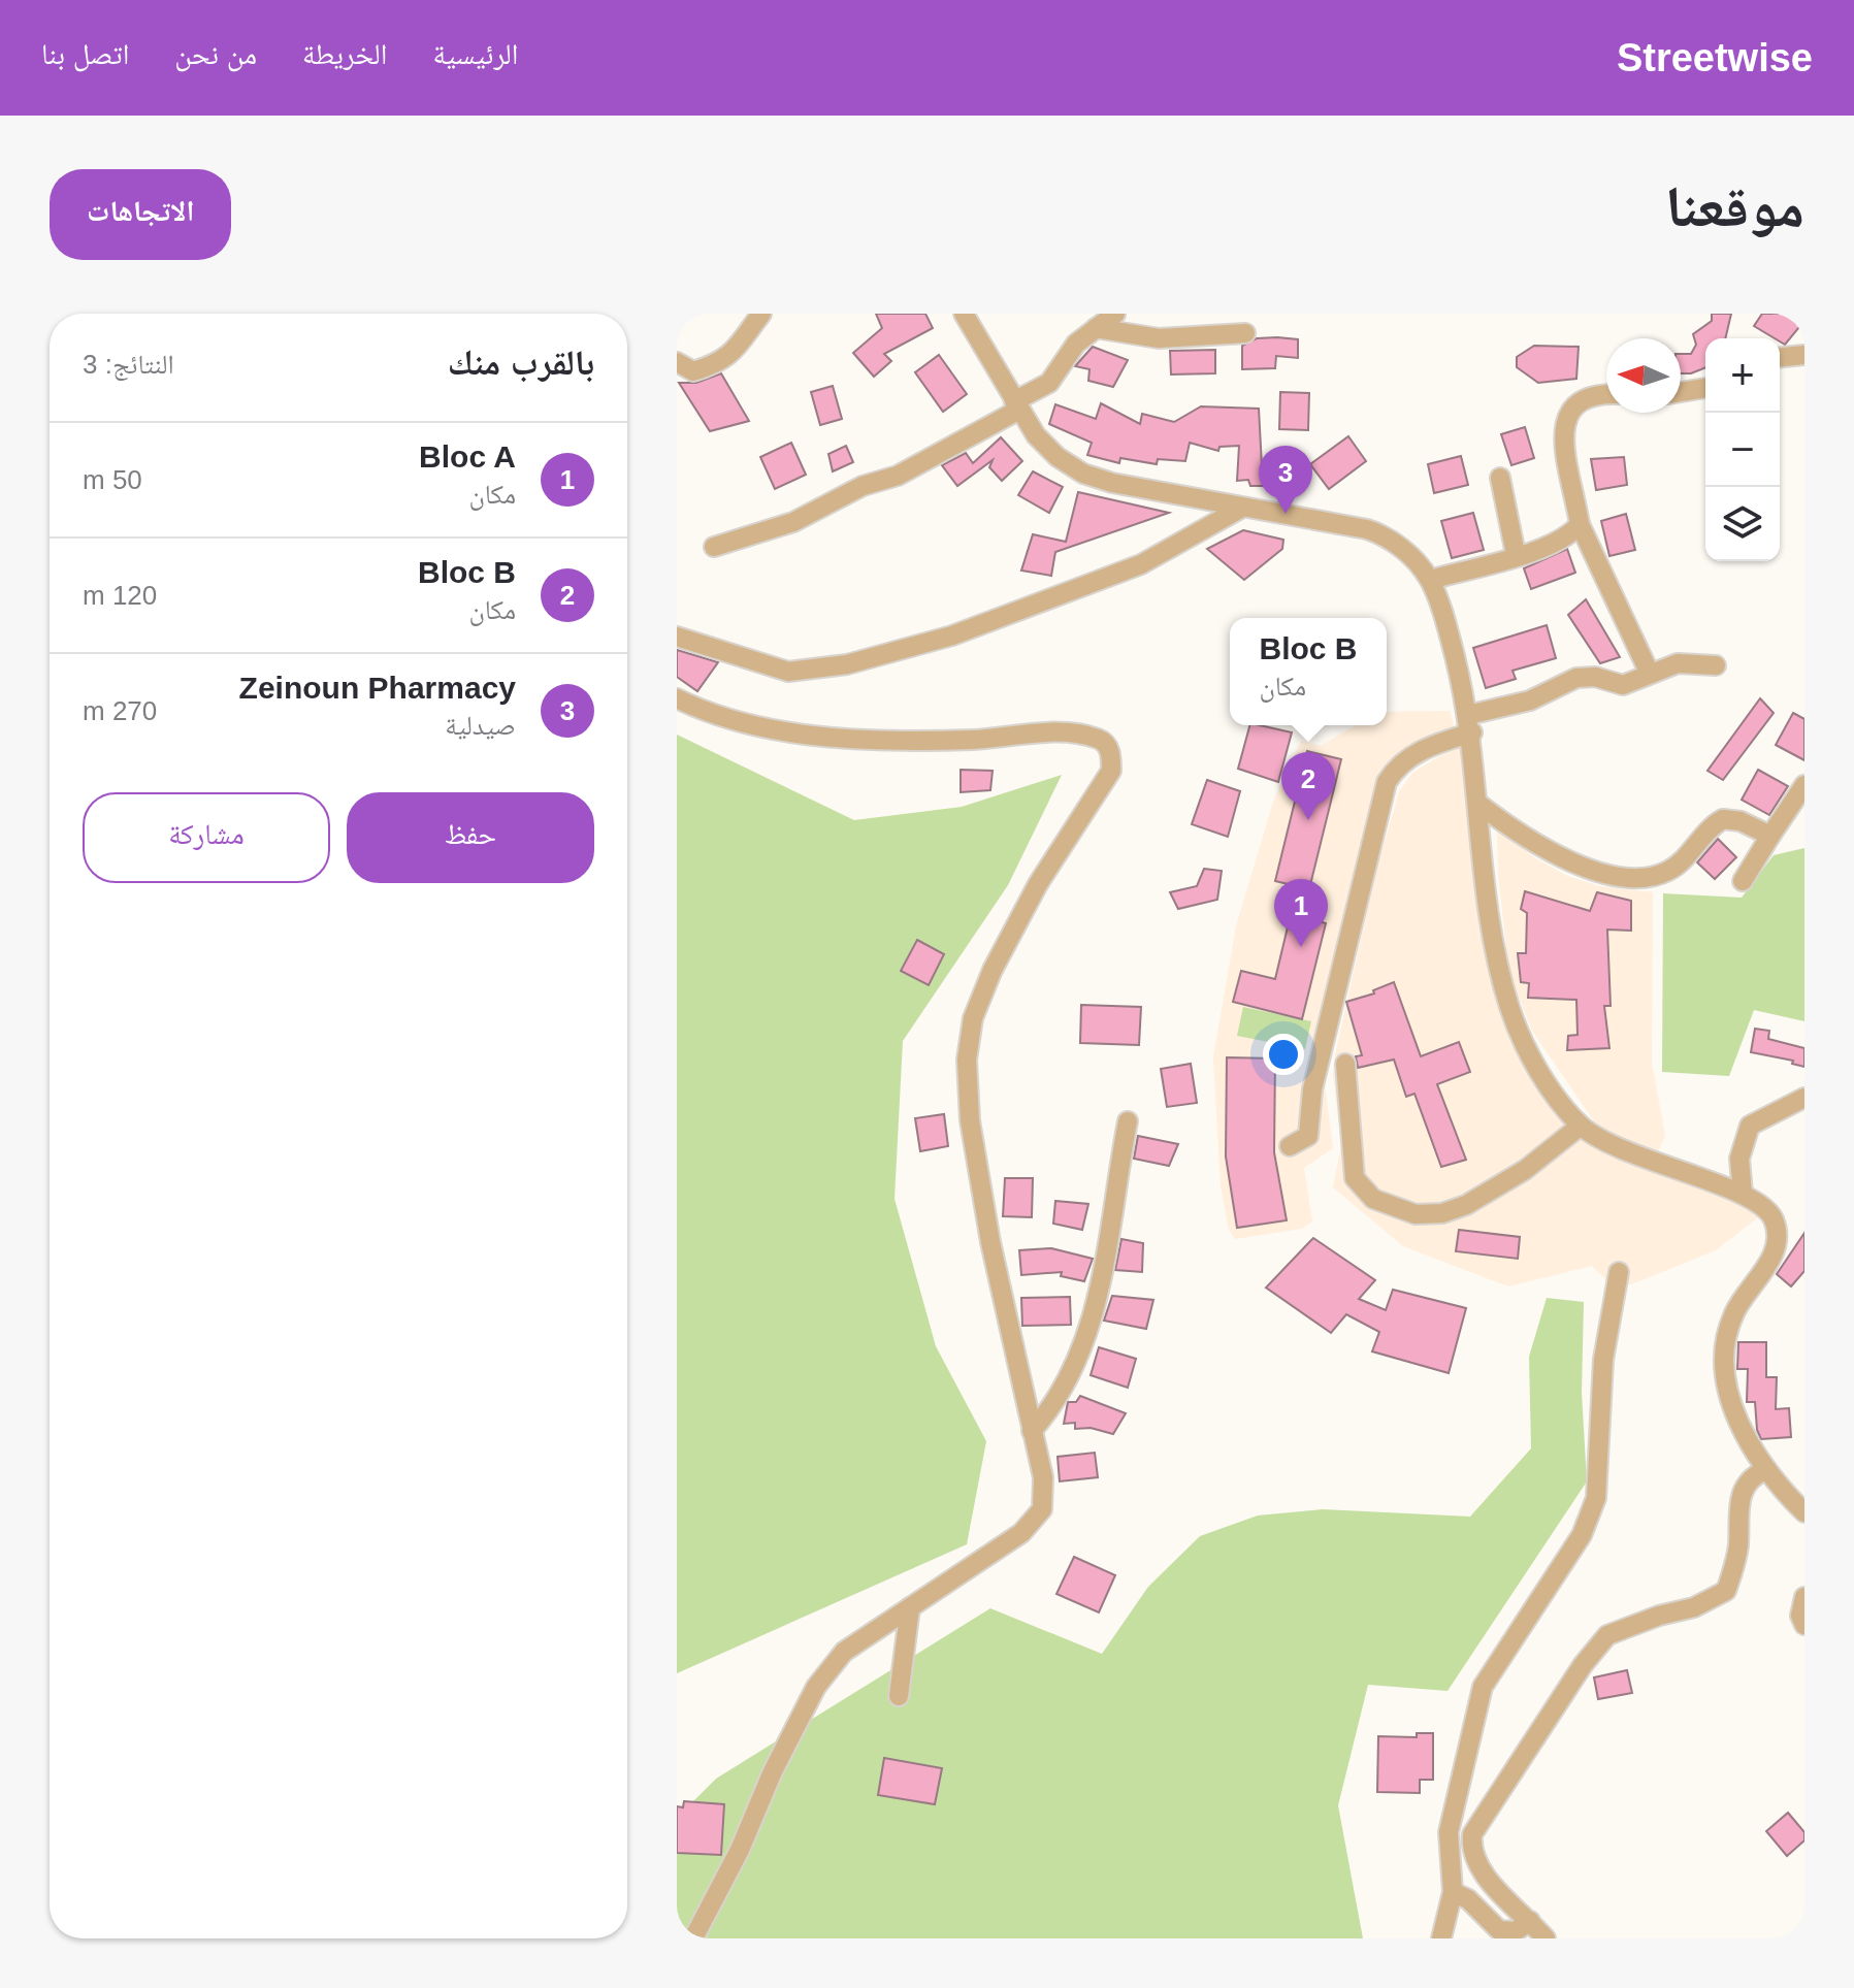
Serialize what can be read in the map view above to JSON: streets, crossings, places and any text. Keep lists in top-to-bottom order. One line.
{"north":"left","page":{"header":"Streetwise","nav":["الرئيسية","الخريطة","من نحن","اتصل بنا"],"title":"موقعنا","buttons":["الاتجاهات",["حفظ","مشاركة"]],"heading":["بالقرب منك","النتائج: 3"],"map_buttons":["+","−"],"list":[{"mark":"1","name":"Bloc A","note":"مكان","value":"50 m"},{"mark":"2","name":"Bloc B","note":"مكان","value":"120 m"},{"mark":"3","name":"Zeinoun Pharmacy","note":"صيدلية","value":"270 m"}],"pins":["3","2","1"],"popup":["Bloc B","مكان"]}}
